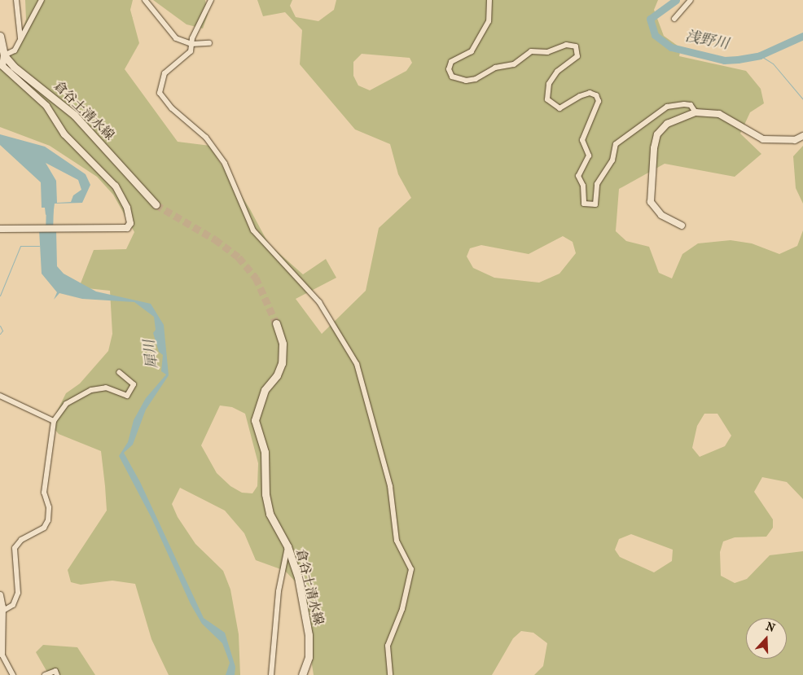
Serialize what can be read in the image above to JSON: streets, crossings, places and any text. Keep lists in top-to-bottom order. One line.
{"streets":{"main road":["倉谷土清水線"]},"water":["浅野川","犀川"],"north":"top"}
